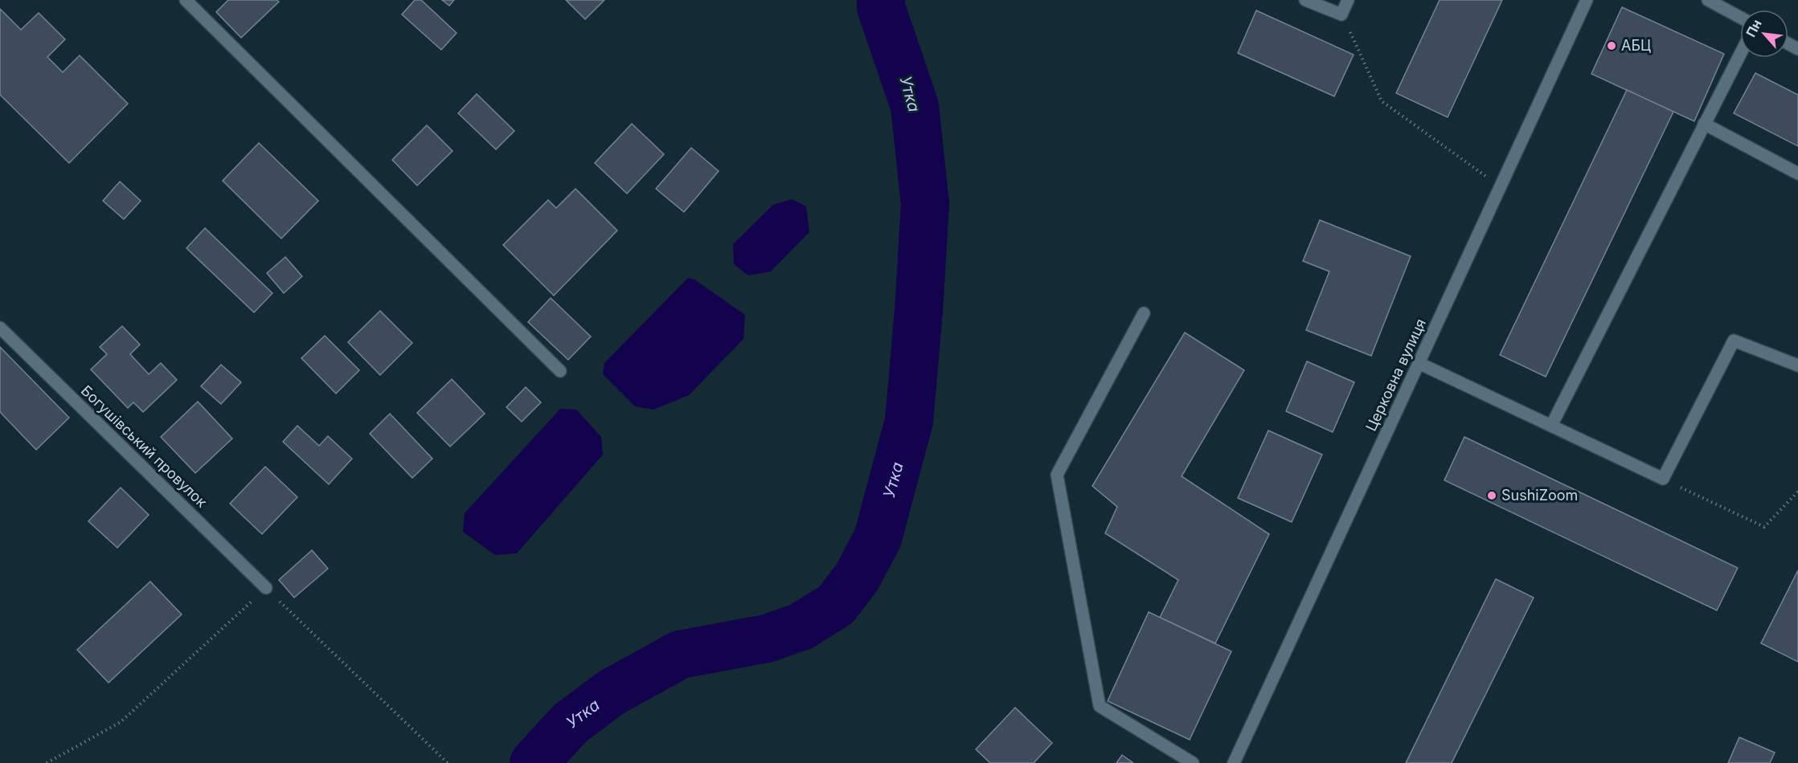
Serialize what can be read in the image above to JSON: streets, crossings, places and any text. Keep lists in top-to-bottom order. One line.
{"streets":{"street":["Церковна вулиця","Богушівський провулок"]},"water":["Утка"],"places":["АБЦ","SushiZoom"],"north":"top left"}
